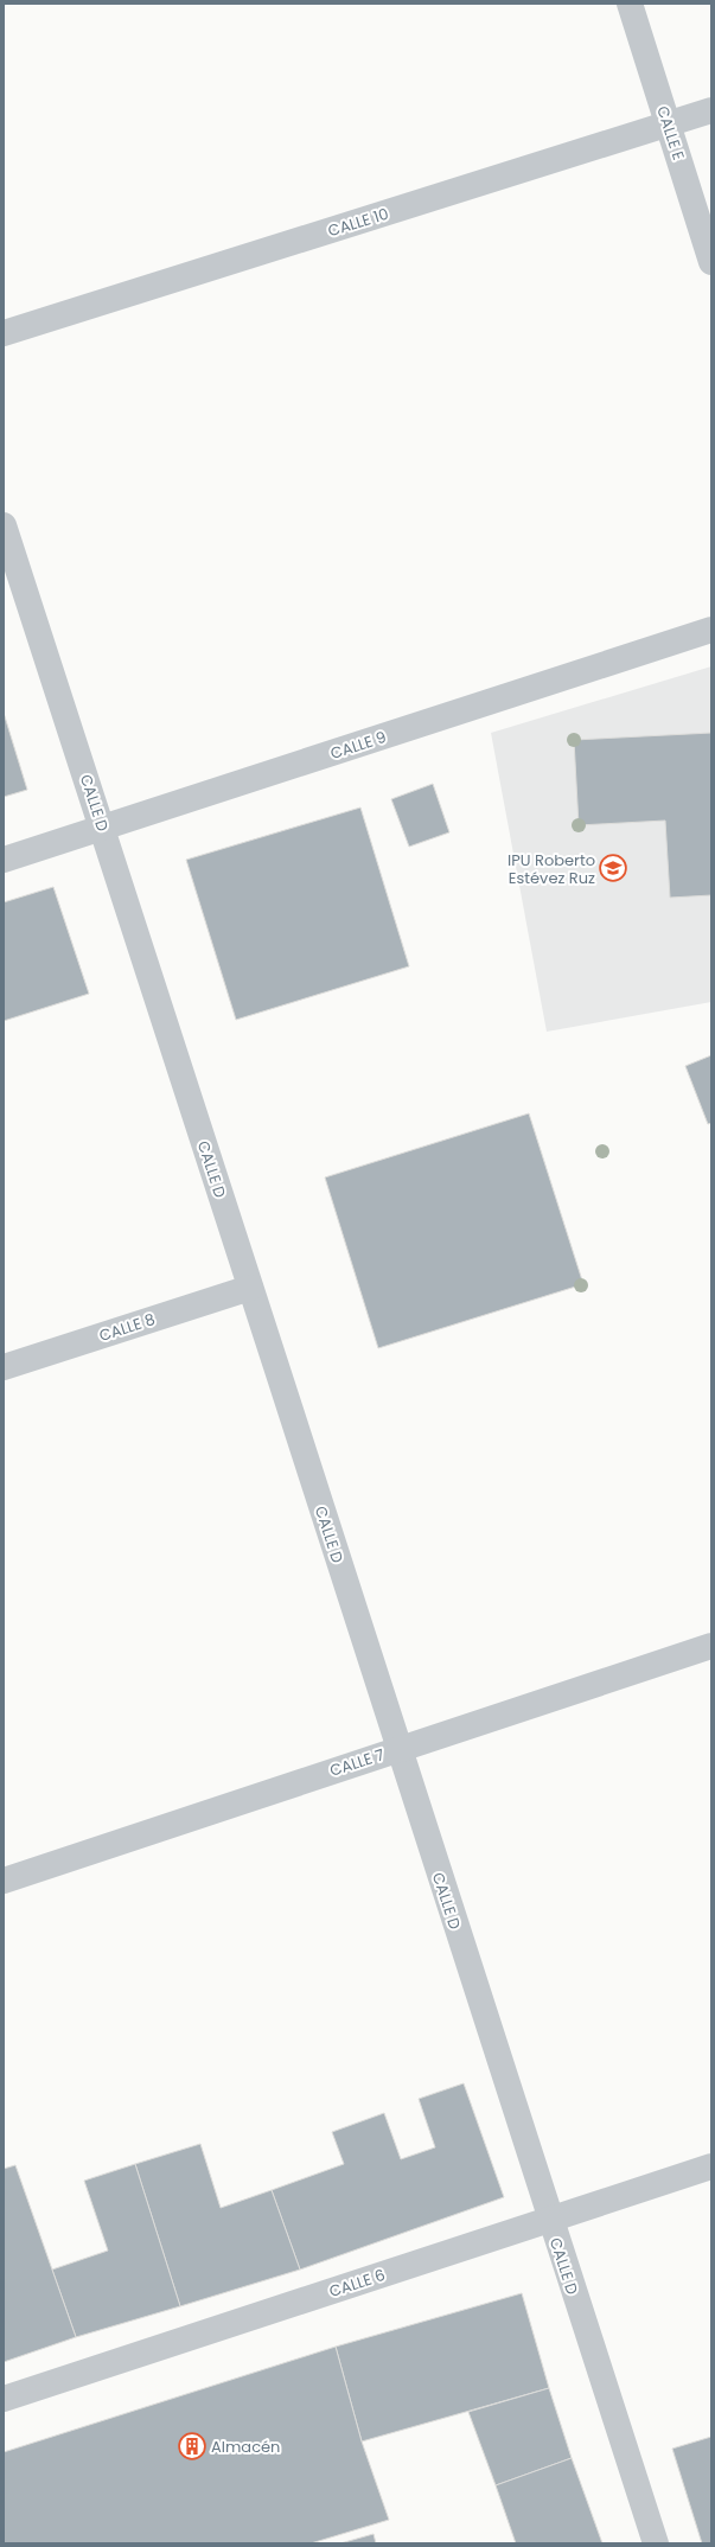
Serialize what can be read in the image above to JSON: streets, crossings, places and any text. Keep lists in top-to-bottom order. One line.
{"streets":{"street":["CALLE E","CALLE 10","CALLE 9","CALLE D","CALLE 8","CALLE 7","CALLE 6"]},"crossings":[["CALLE E","CALLE 10"],["CALLE 9","CALLE D"],["CALLE D","CALLE 8"],["CALLE D","CALLE 7"],["CALLE D","CALLE 6"]],"places":{"school or university":["IPU Roberto Estévez Ruz"],"building":["Almacén"]}}
